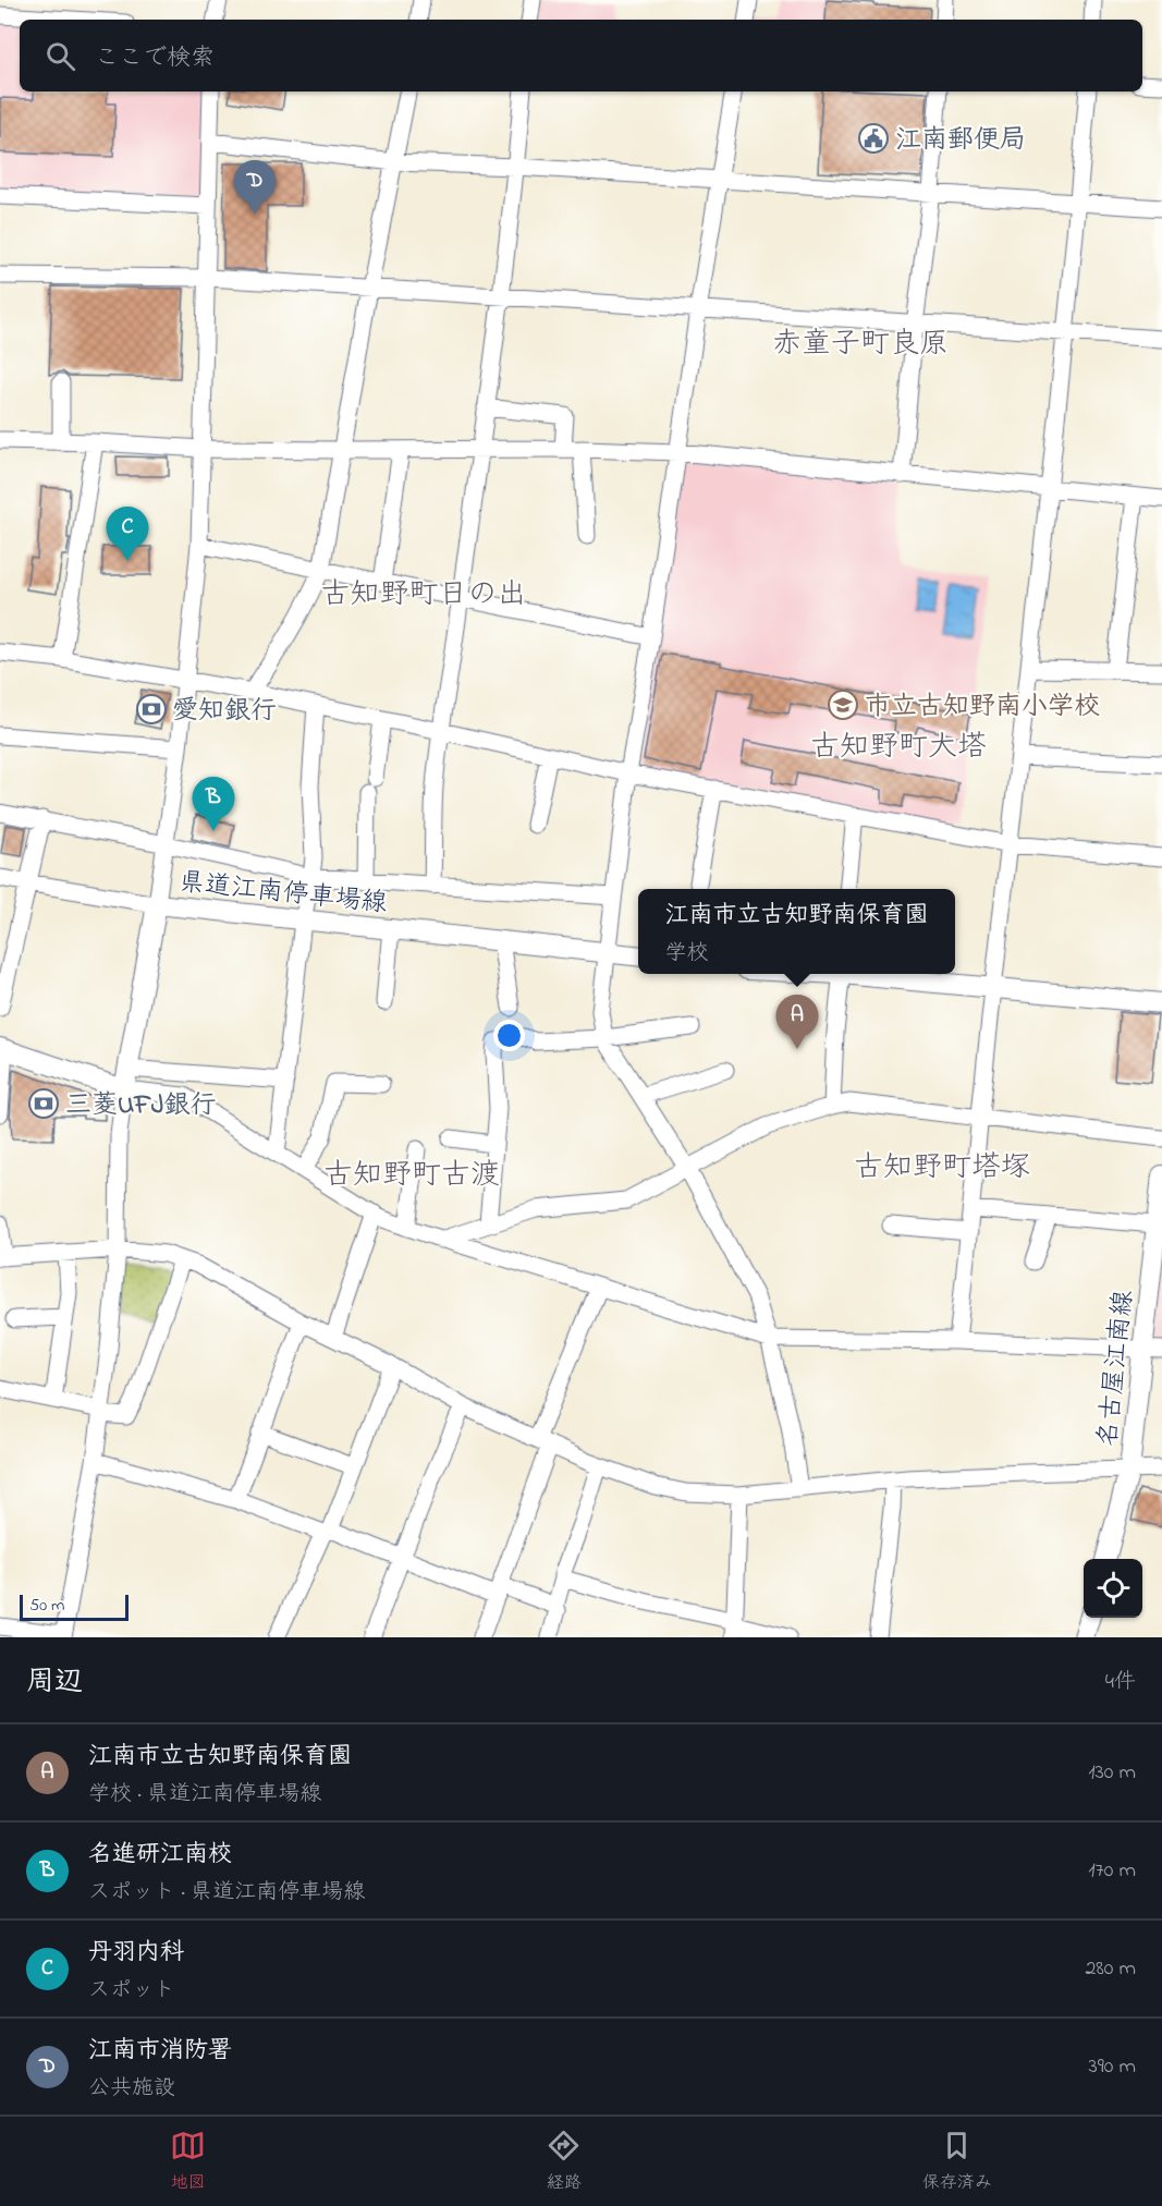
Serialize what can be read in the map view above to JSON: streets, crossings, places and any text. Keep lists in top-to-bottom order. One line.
{"streets":{"main road":["県道江南停車場線","名古屋江南線"]},"districts":["赤童子町良原","古知野町日の出","古知野町大塔","古知野町塔塚","古知野町古渡"],"places":{"public building":["江南郵便局"],"school or university":["市立古知野南小学校"],"bank":["愛知銀行","三菱UFJ銀行"]},"scale_bar":"50 m","page":{"search":"ここで検索","pins":["D","C","B","A"],"popup":["江南市立古知野南保育園","学校"],"scale":"50 m","heading":["周辺","4件"],"list":[{"mark":"A","name":"江南市立古知野南保育園","note":"学校 · 県道江南停車場線","value":"130 m"},{"mark":"B","name":"名進研江南校","note":"スポット · 県道江南停車場線","value":"170 m"},{"mark":"C","name":"丹羽内科","note":"スポット","value":"280 m"},{"mark":"D","name":"江南市消防署","note":"公共施設","value":"390 m"}],"nav":["地図","経路","保存済み"]}}
